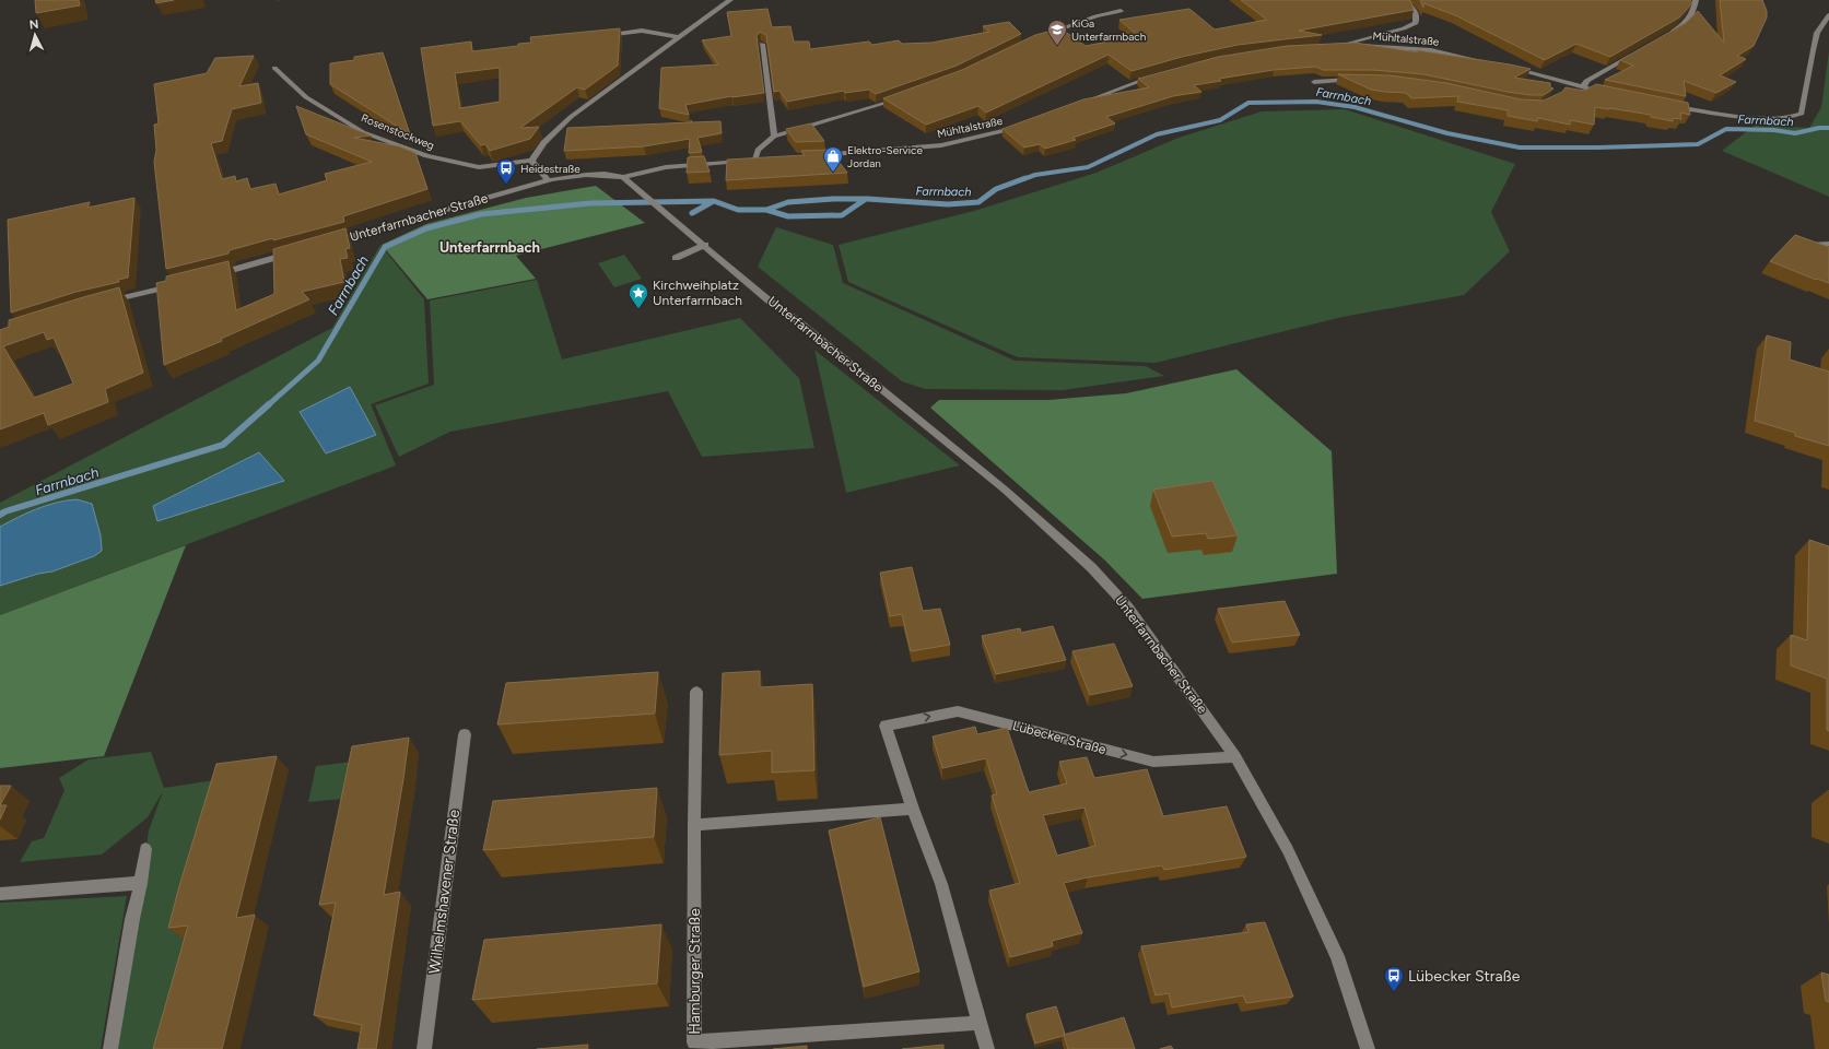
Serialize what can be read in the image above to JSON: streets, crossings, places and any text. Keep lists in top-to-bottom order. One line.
{"streets":{"street":["Mühltalstraße","Rosenstockweg","Unterfarrnbacher Straße","Lübecker Straße","Wilhelmshavener Straße","Hamburger Straße"]},"crossings":[["Unterfarrnbacher Straße","Lübecker Straße"]],"districts":["Unterfarrnbach"],"water":["Farrnbach"],"places":{"school or university":["KiGa Unterfarrnbach"],"shop":["Elektro-Service Jordan"],"bus stop":["Heidestraße","Lübecker Straße"],"place":["Kirchweihplatz Unterfarrnbach"]},"north":"top"}
